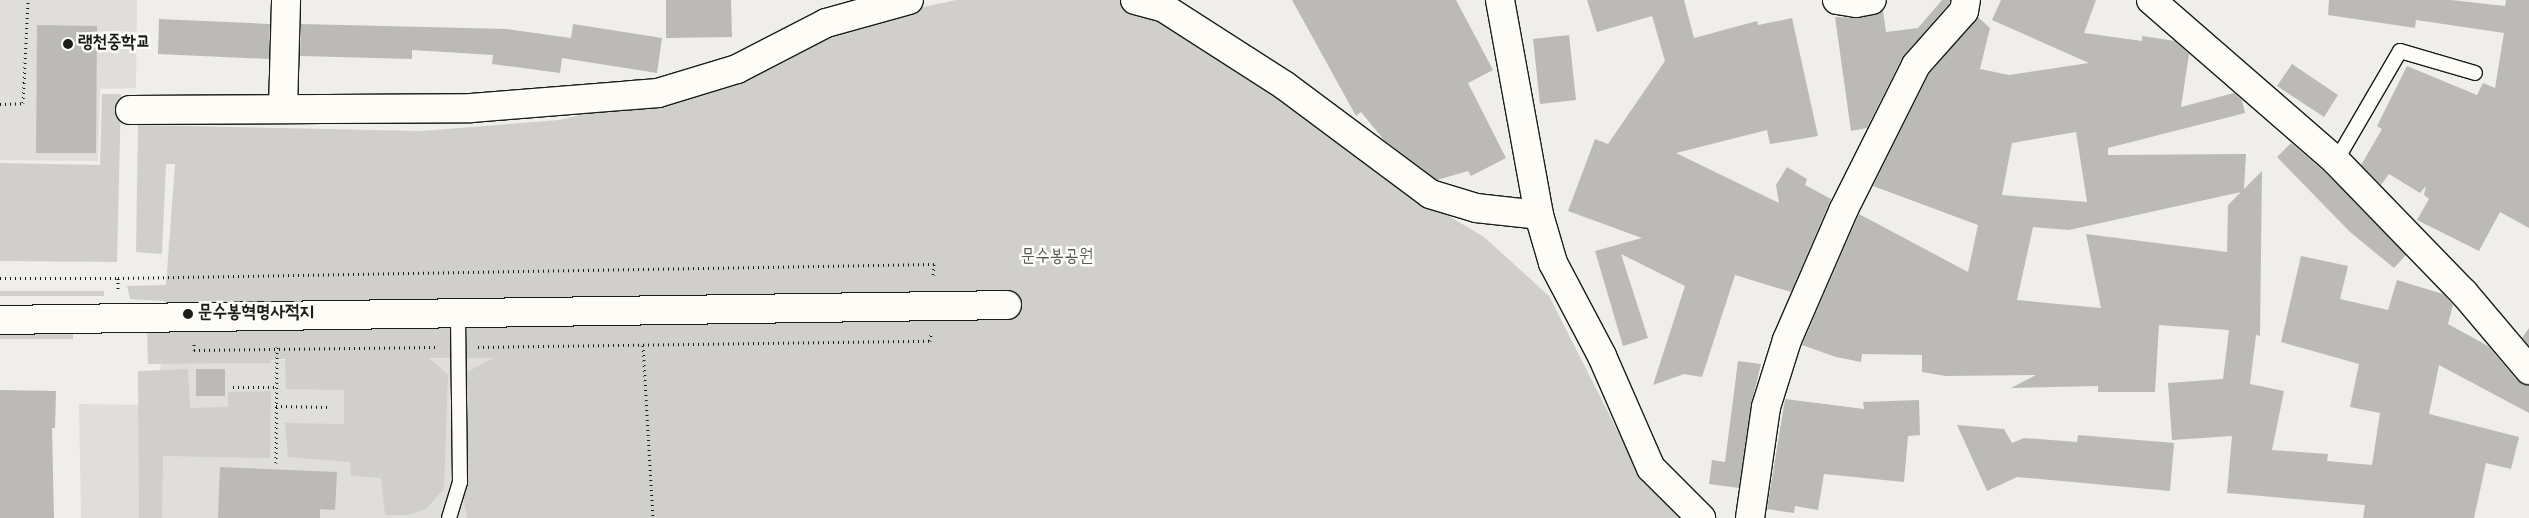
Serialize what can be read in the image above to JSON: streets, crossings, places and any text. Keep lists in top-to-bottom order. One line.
{"parks":["문수봉공원"],"places":["랭천중학교","문수봉혁명사적지"]}
